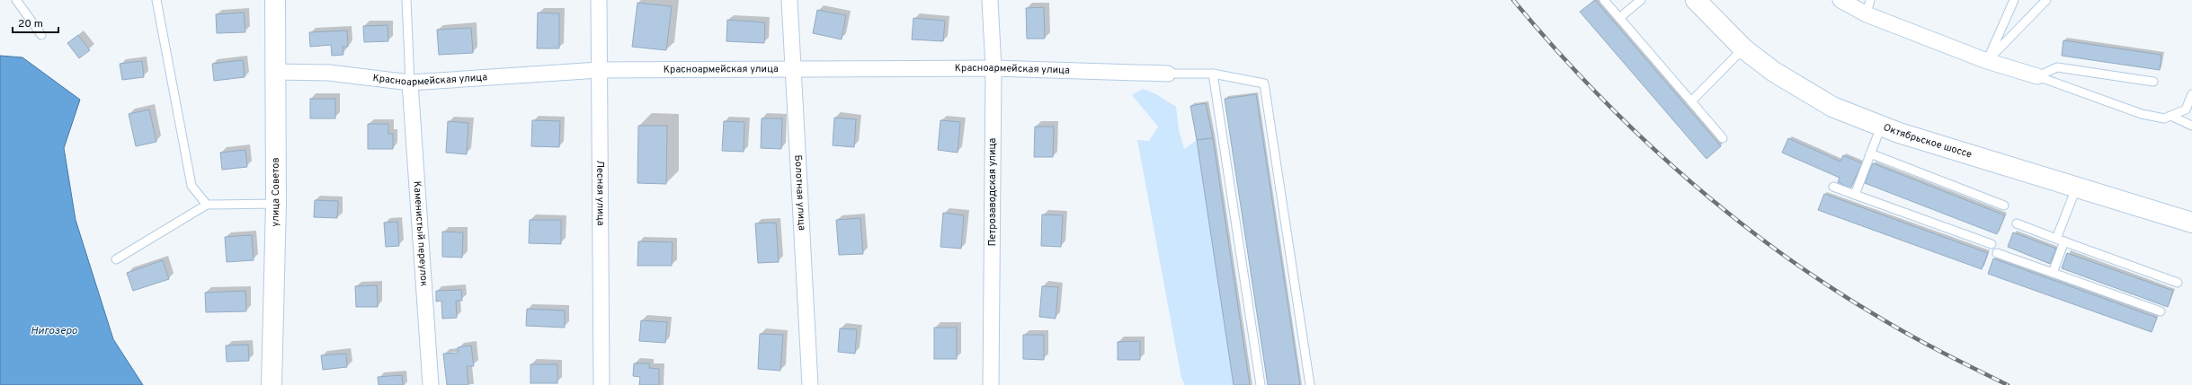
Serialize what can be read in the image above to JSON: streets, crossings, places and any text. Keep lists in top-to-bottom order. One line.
{"streets":{"main road":["Октябрьское шоссе","улица Советов"],"street":["Красноармейская улица","Петрозаводская улица","Лесная улица","Болотная улица","Каменистый переулок"]},"crossings":[["Красноармейская улица","Петрозаводская улица"],["Красноармейская улица","улица Советов"],["Красноармейская улица","Лесная улица"],["Красноармейская улица","Болотная улица"],["Красноармейская улица","Каменистый переулок"]],"water":["Нигозеро"],"scale_bar":"20 m"}
